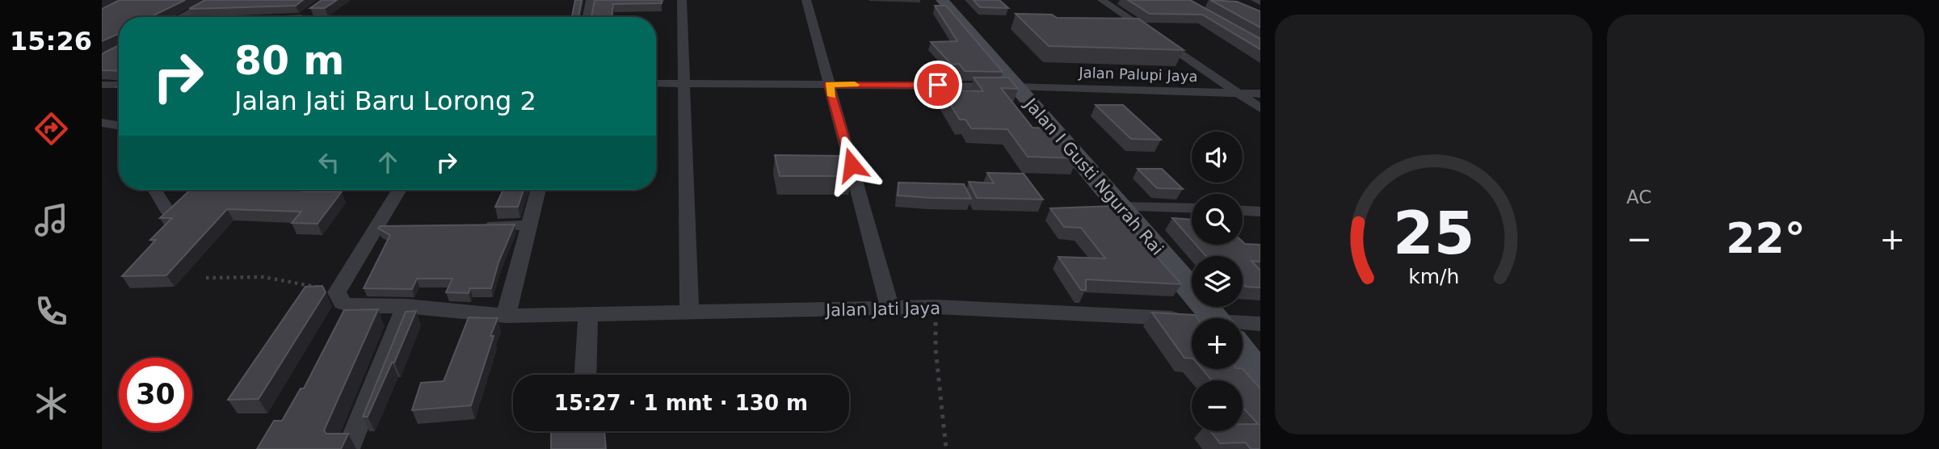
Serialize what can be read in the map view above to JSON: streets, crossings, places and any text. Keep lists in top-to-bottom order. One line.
{"streets":{"main road":["Jalan I Gusti Ngurah Rai"],"street":["Jalan Palupi Jaya","Jalan Jati Jaya"]},"crossings":[["Jalan Palupi Jaya","Jalan I Gusti Ngurah Rai"]],"page":{"tabs":"15:26","tile":"AC","turn":["80 m","Jalan Jati Baru Lorong 2"],"map_buttons":["+","−"],"heat":["−","22°","+"],"limit":"30","trip":"15:27 · 1 mnt · 130 m","gauge":["25","km/h"]}}
